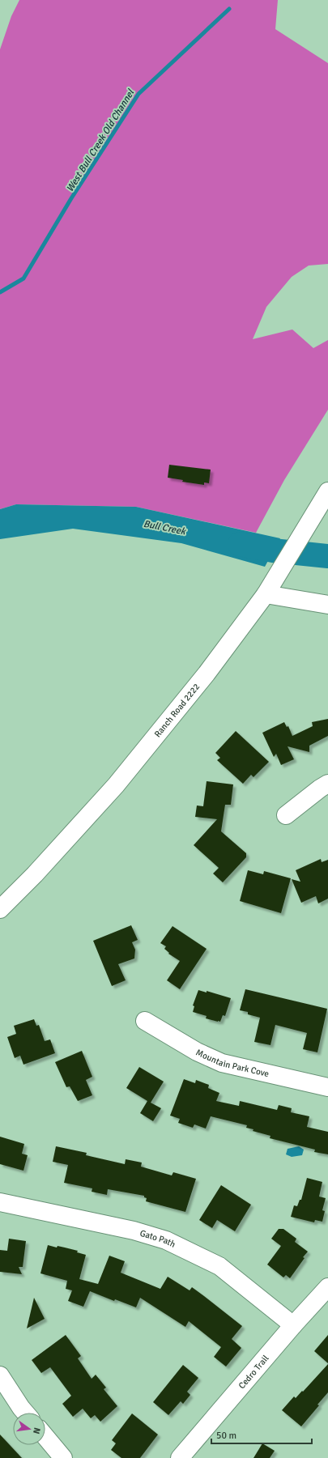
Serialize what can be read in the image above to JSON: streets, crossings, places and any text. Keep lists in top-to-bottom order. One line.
{"streets":{"street":["Ranch Road 2222","Mountain Park Cove","Gato Path","Cedro Trail"]},"crossings":[["Gato Path","Cedro Trail"]],"water":["West Bull Creek Old Channel","Bull Creek"],"scale_bar":"50 m","north":"right"}
